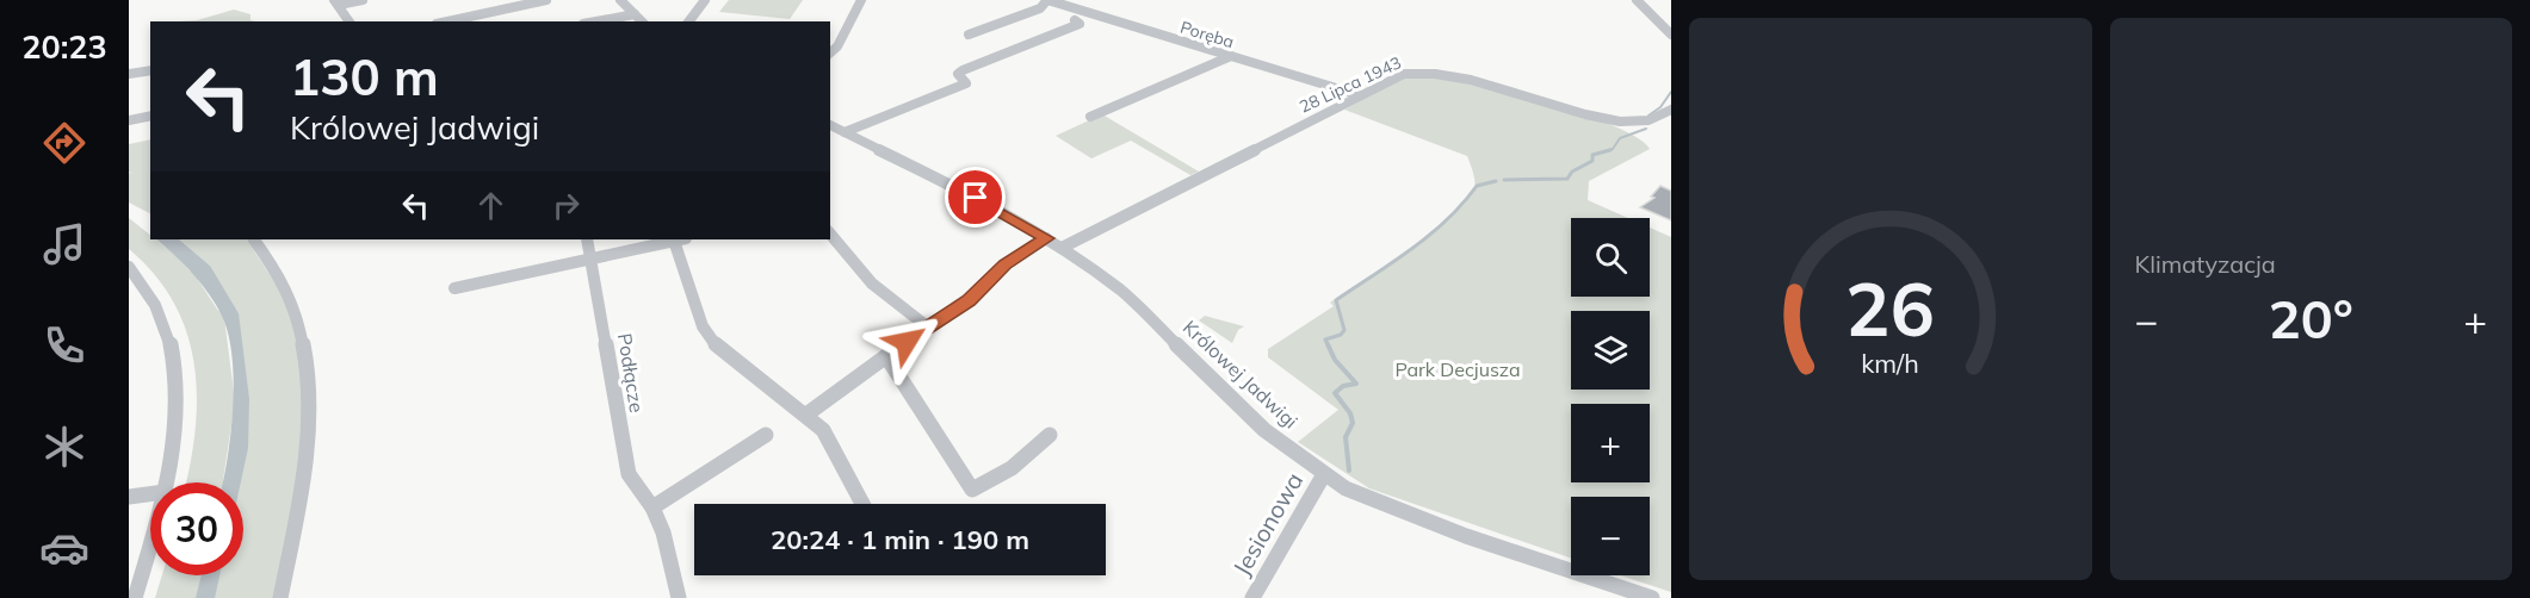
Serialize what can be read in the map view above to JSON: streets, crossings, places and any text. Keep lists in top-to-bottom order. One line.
{"streets":{"street":["Poręba","28 Lipca 1943","Podłącze","Królowej Jadwigi","Jesionowa"]},"crossings":[["Poręba","28 Lipca 1943"],["28 Lipca 1943","Królowej Jadwigi"],["Królowej Jadwigi","Jesionowa"]],"parks":["Park Decjusza"],"page":{"tabs":"20:23","tile":"Klimatyzacja","turn":["130 m","Królowej Jadwigi"],"map_buttons":["+","−"],"heat":["−","20°","+"],"limit":"30","trip":"20:24 · 1 min · 190 m","gauge":["26","km/h"]}}
